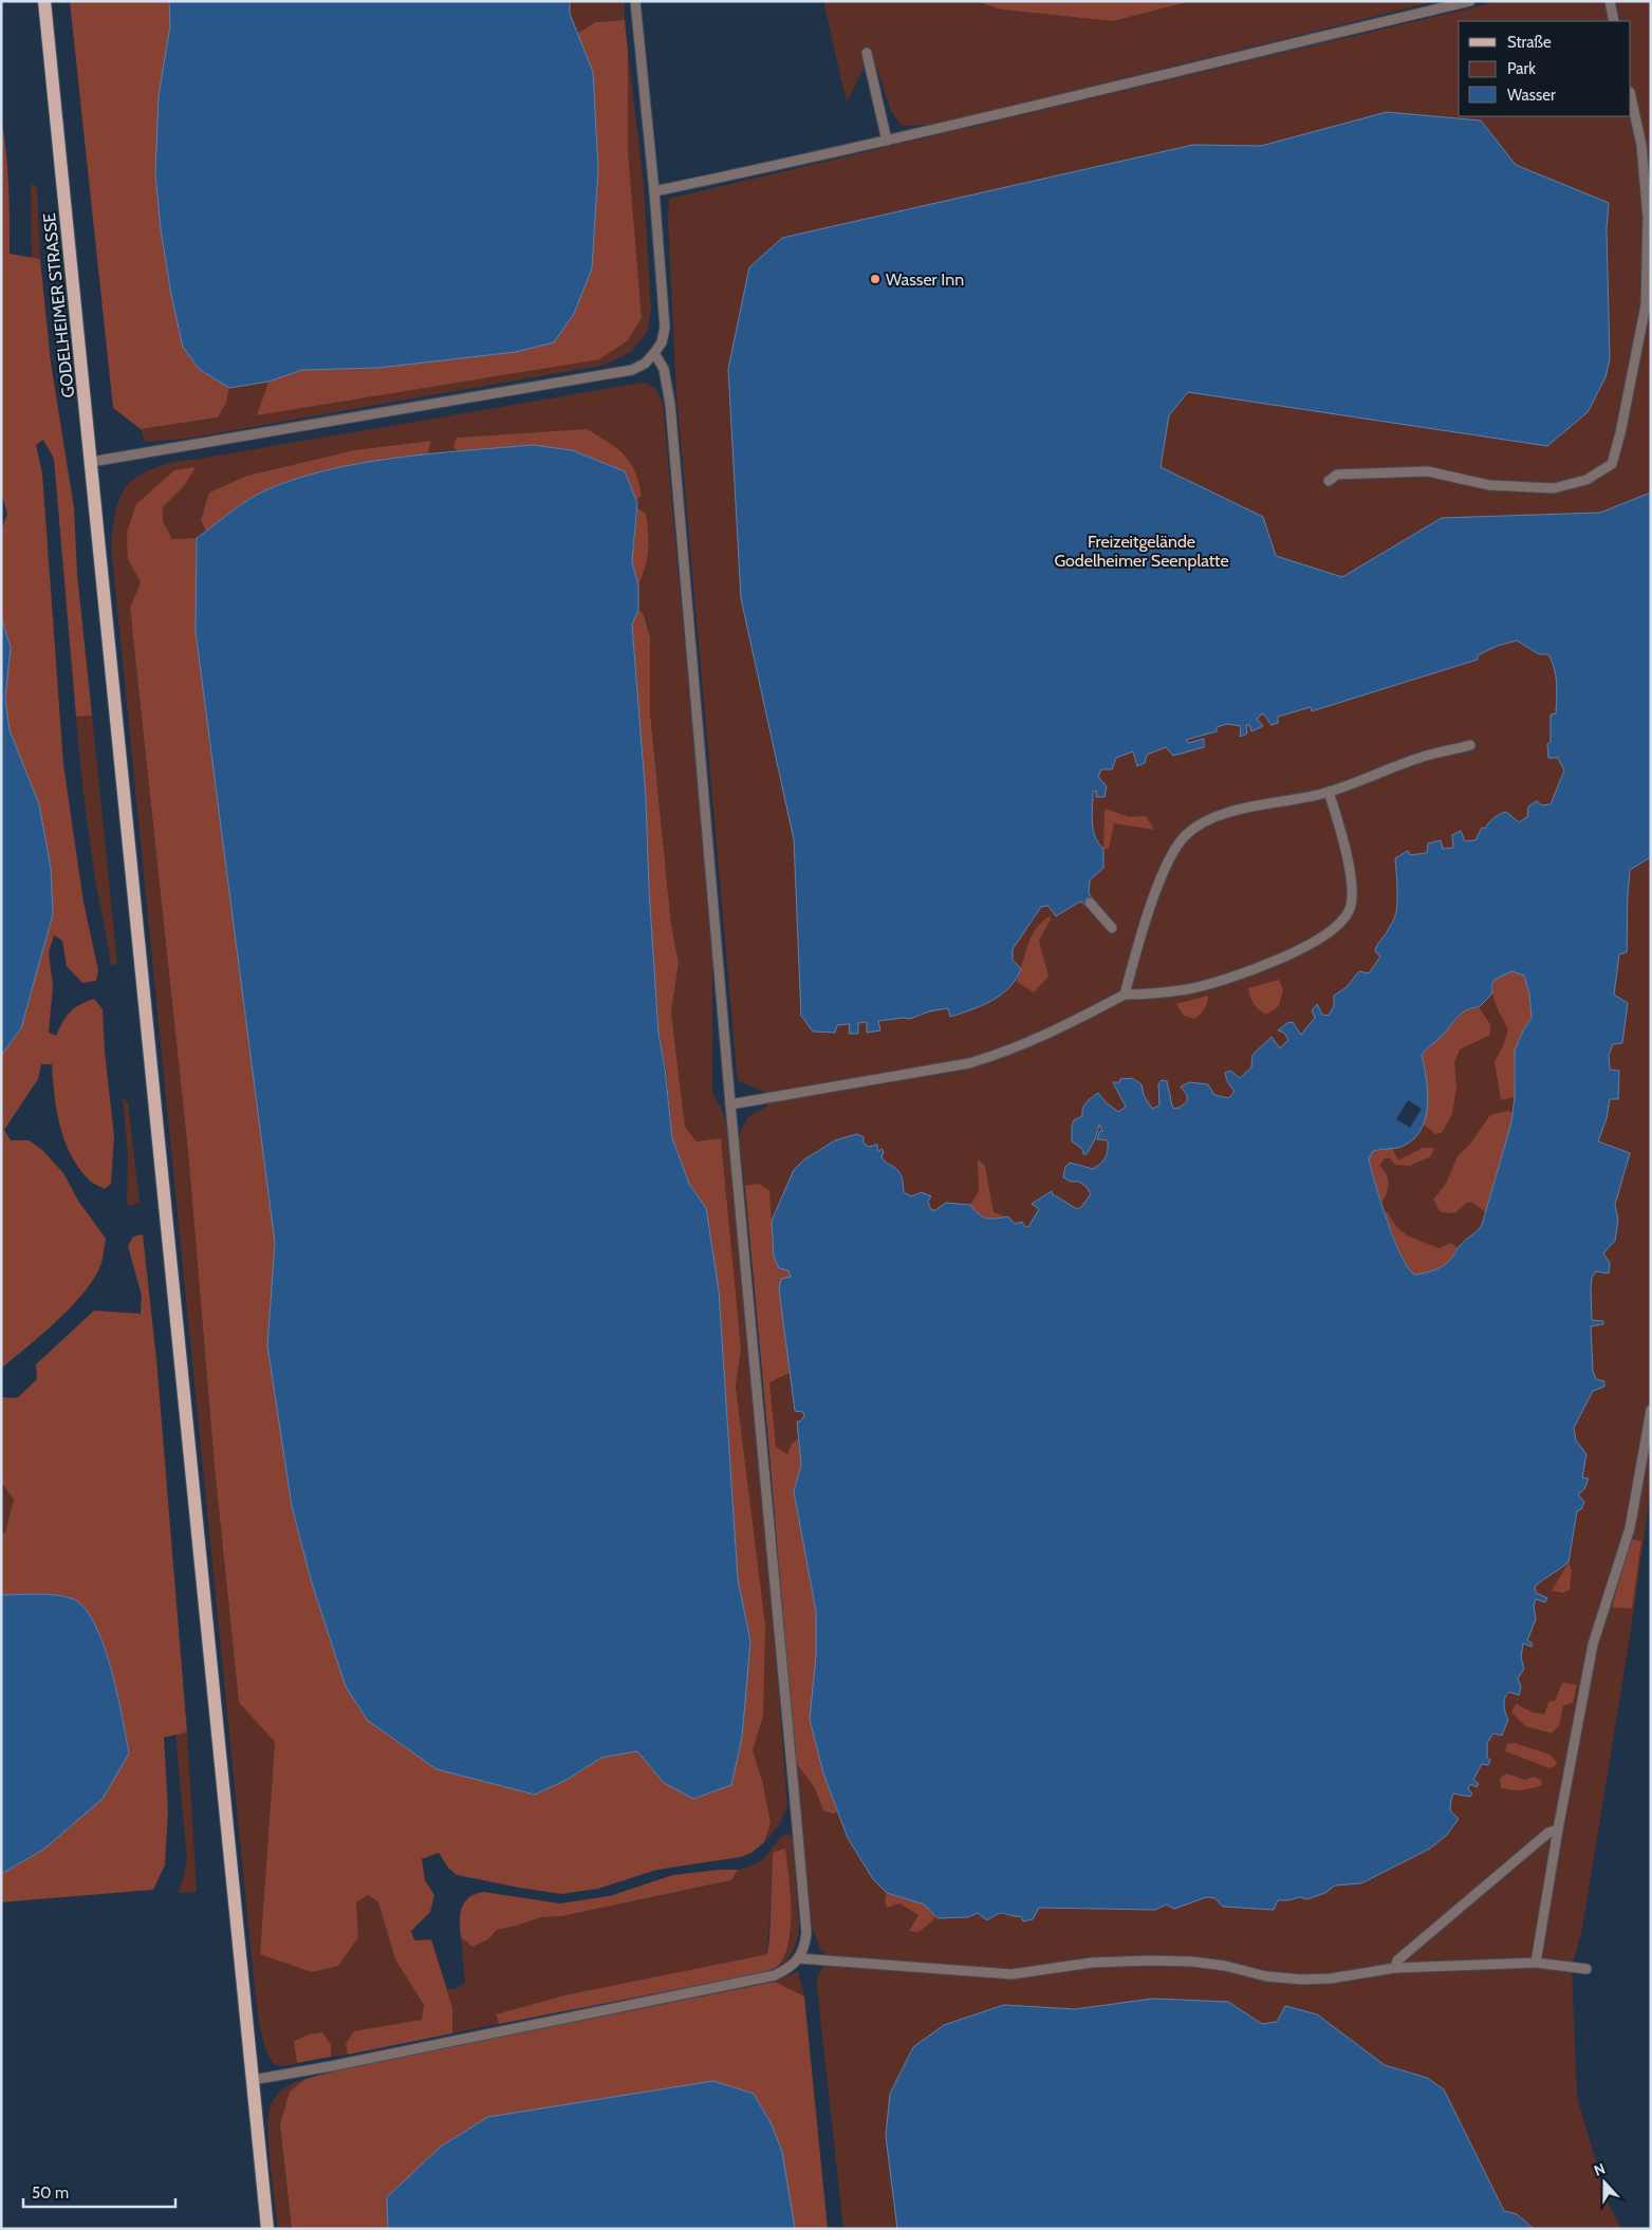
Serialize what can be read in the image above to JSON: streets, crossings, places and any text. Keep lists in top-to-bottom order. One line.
{"streets":{"main road":["GODELHEIMER STRASSE"]},"parks":["Freizeitgelände Godelheimer Seenplatte"],"places":["Wasser Inn"],"legend":["Straße","Park","Wasser"],"scale_bar":"50 m","north":"top"}
